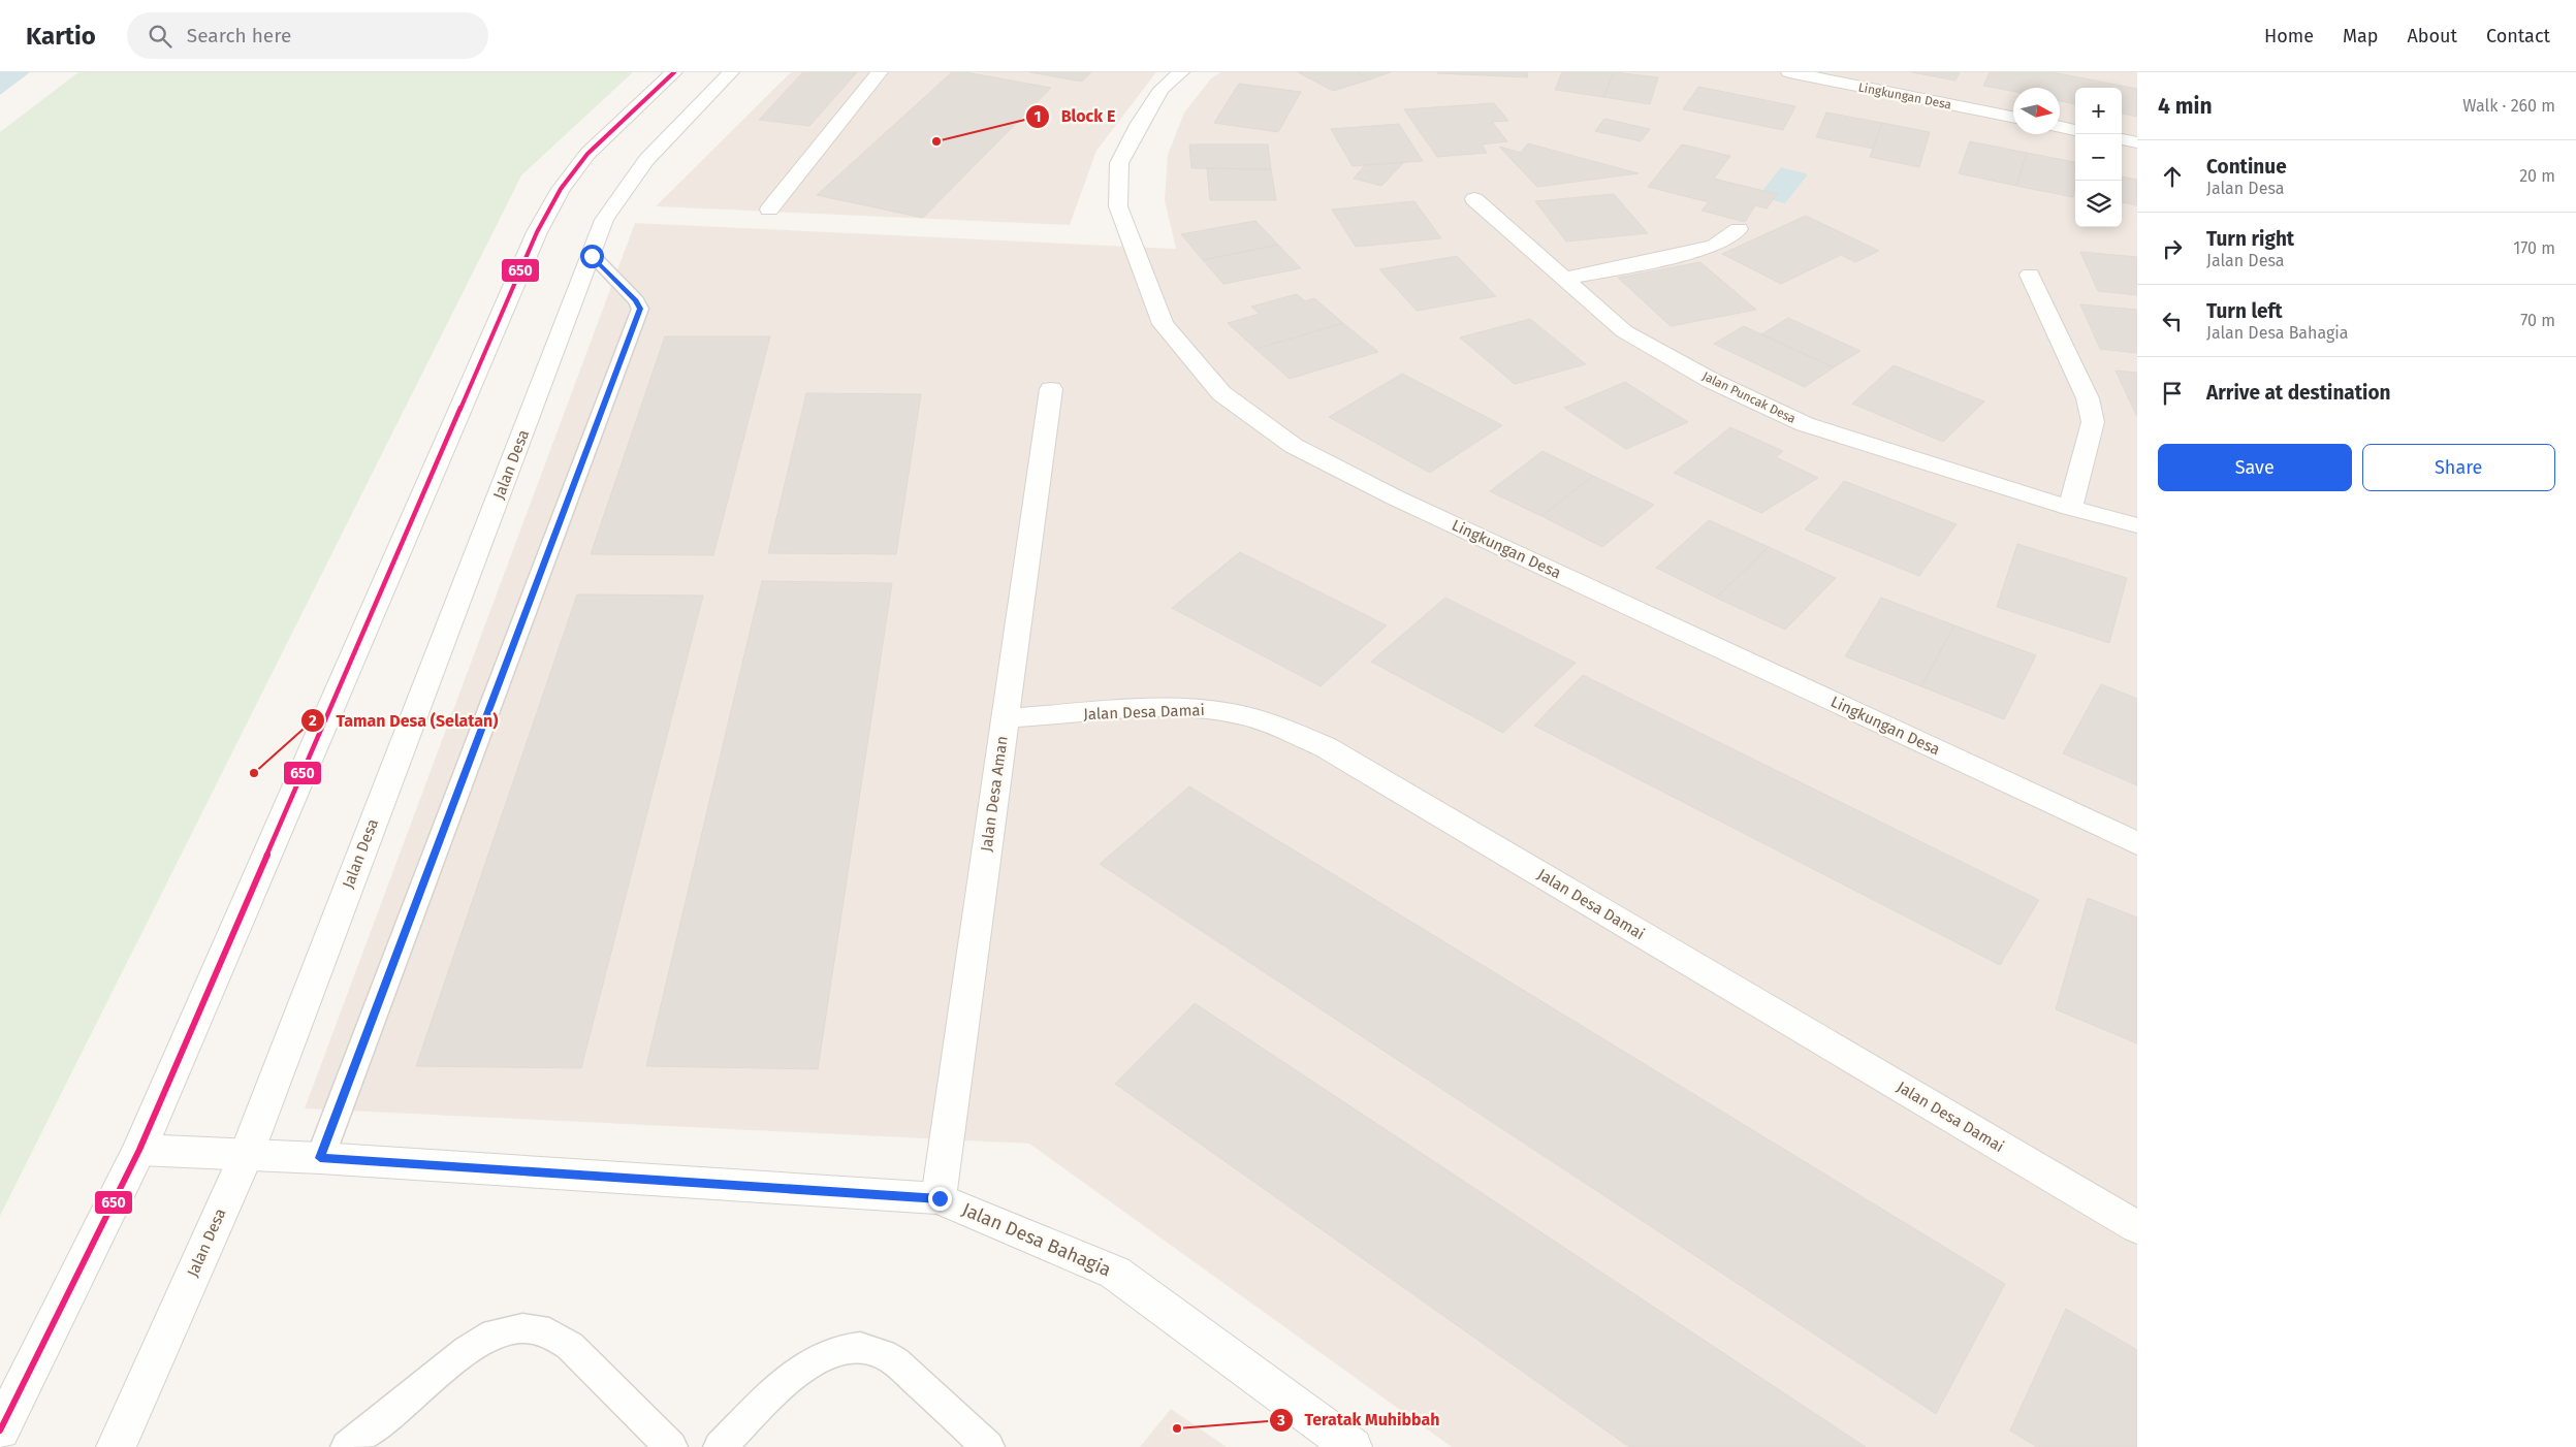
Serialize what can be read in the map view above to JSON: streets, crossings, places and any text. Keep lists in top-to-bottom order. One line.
{"streets":{"street":["Lingkungan Desa","Jalan Puncak Desa","Jalan Desa","Jalan Desa Damai","Jalan Desa Aman","Jalan Desa Bahagia"]},"crossings":[["Jalan Desa","Jalan Desa Bahagia"],["Jalan Desa Damai","Jalan Desa Aman"],["Jalan Desa Aman","Jalan Desa Bahagia"]],"places":["Block E","Taman Desa (Selatan)","Teratak Muhibbah"],"lines":["transit line 650"],"north":"right","page":{"header":"Kartio","search":"Search here","nav":["Home","Map","About","Contact"],"heading":["4 min","Walk · 260 m"],"map_buttons":["+","−"],"list":[["Continue","Jalan Desa","20 m"],["Turn right","Jalan Desa","170 m"],["Turn left","Jalan Desa Bahagia","70 m"],"Arrive at destination"],"buttons":["Save","Share"]}}
